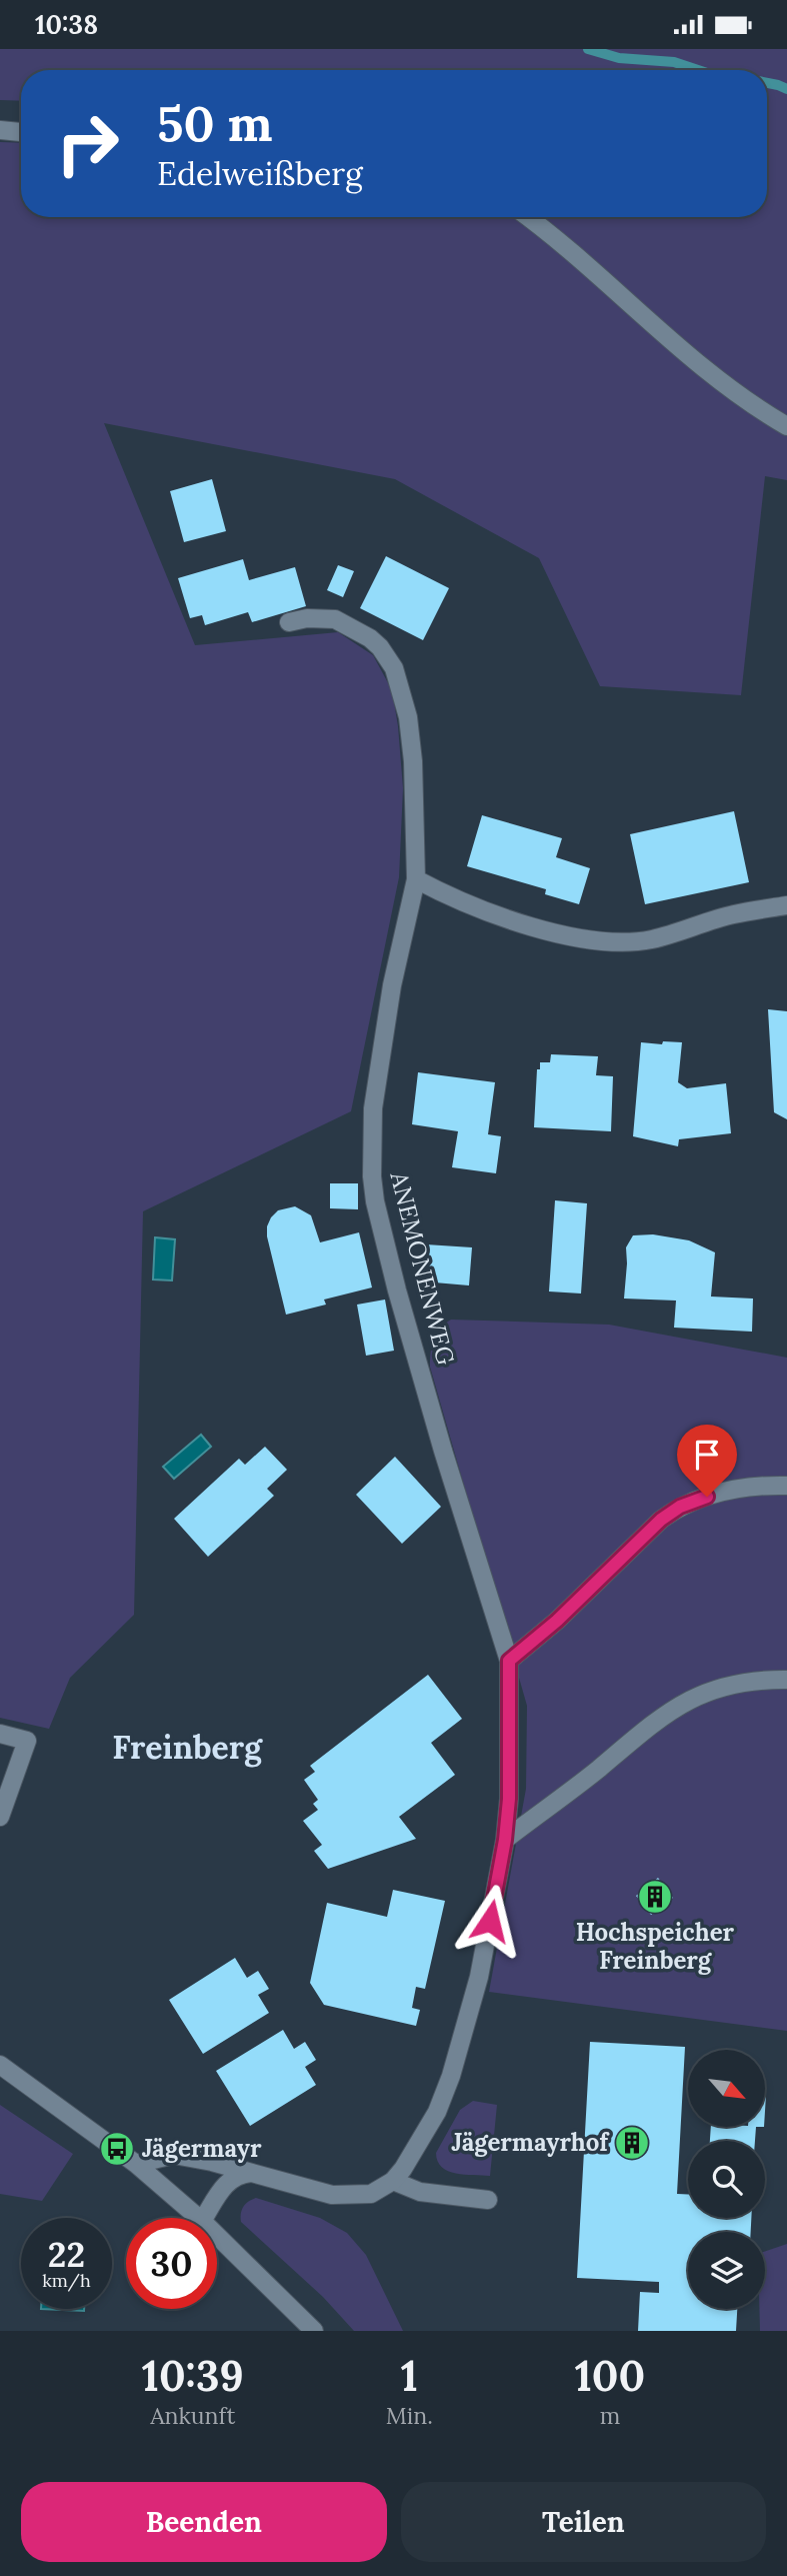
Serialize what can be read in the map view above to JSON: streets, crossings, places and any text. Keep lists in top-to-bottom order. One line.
{"streets":{"street":["ANEMONENWEG"]},"districts":["Freinberg"],"places":{"building":["Hochspeicher Freinberg","Jägermayrhof"],"bus stop":["Jägermayr"]},"north":"bottom right","page":{"status":"10:38","turn":["50 m","Edelweißberg"],"speed":"22 km/h","limit":"30","eta":["10:39","Ankunft","1","Min.","100","m"],"buttons":["Beenden","Teilen"]}}
